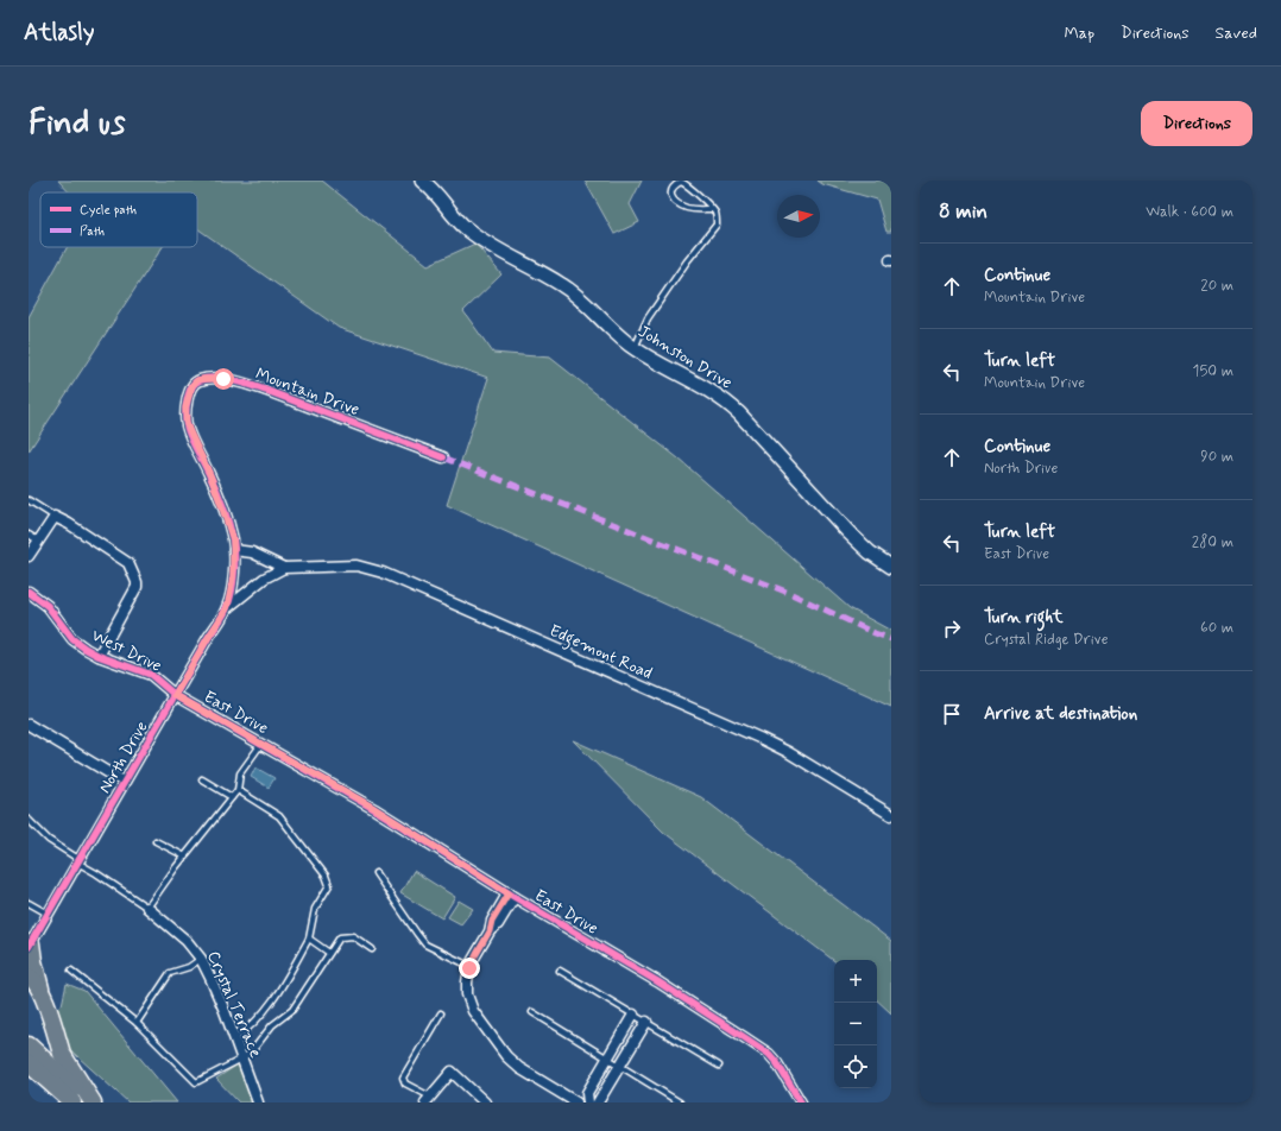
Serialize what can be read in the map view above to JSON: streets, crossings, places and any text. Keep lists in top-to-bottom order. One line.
{"streets":{"street":["Johnston Drive","Mountain Drive","West Drive","Edgemont Road","East Drive","North Drive","Crystal Terrace"]},"crossings":[["Mountain Drive","Edgemont Road"],["Mountain Drive","North Drive"],["West Drive","East Drive"],["West Drive","North Drive"],["Edgemont Road","North Drive"],["East Drive","North Drive"]],"legend":["Cycle path","Path"],"north":"right","page":{"header":"Atlasly","nav":["Map","Directions","Saved"],"buttons":"Directions","title":"Find us","heading":["8 min","Walk · 600 m"],"list":[["Continue","Mountain Drive","20 m"],["Turn left","Mountain Drive","150 m"],["Continue","North Drive","90 m"],["Turn left","East Drive","280 m"],["Turn right","Crystal Ridge Drive","60 m"],"Arrive at destination"],"map_buttons":["+","−"]}}
